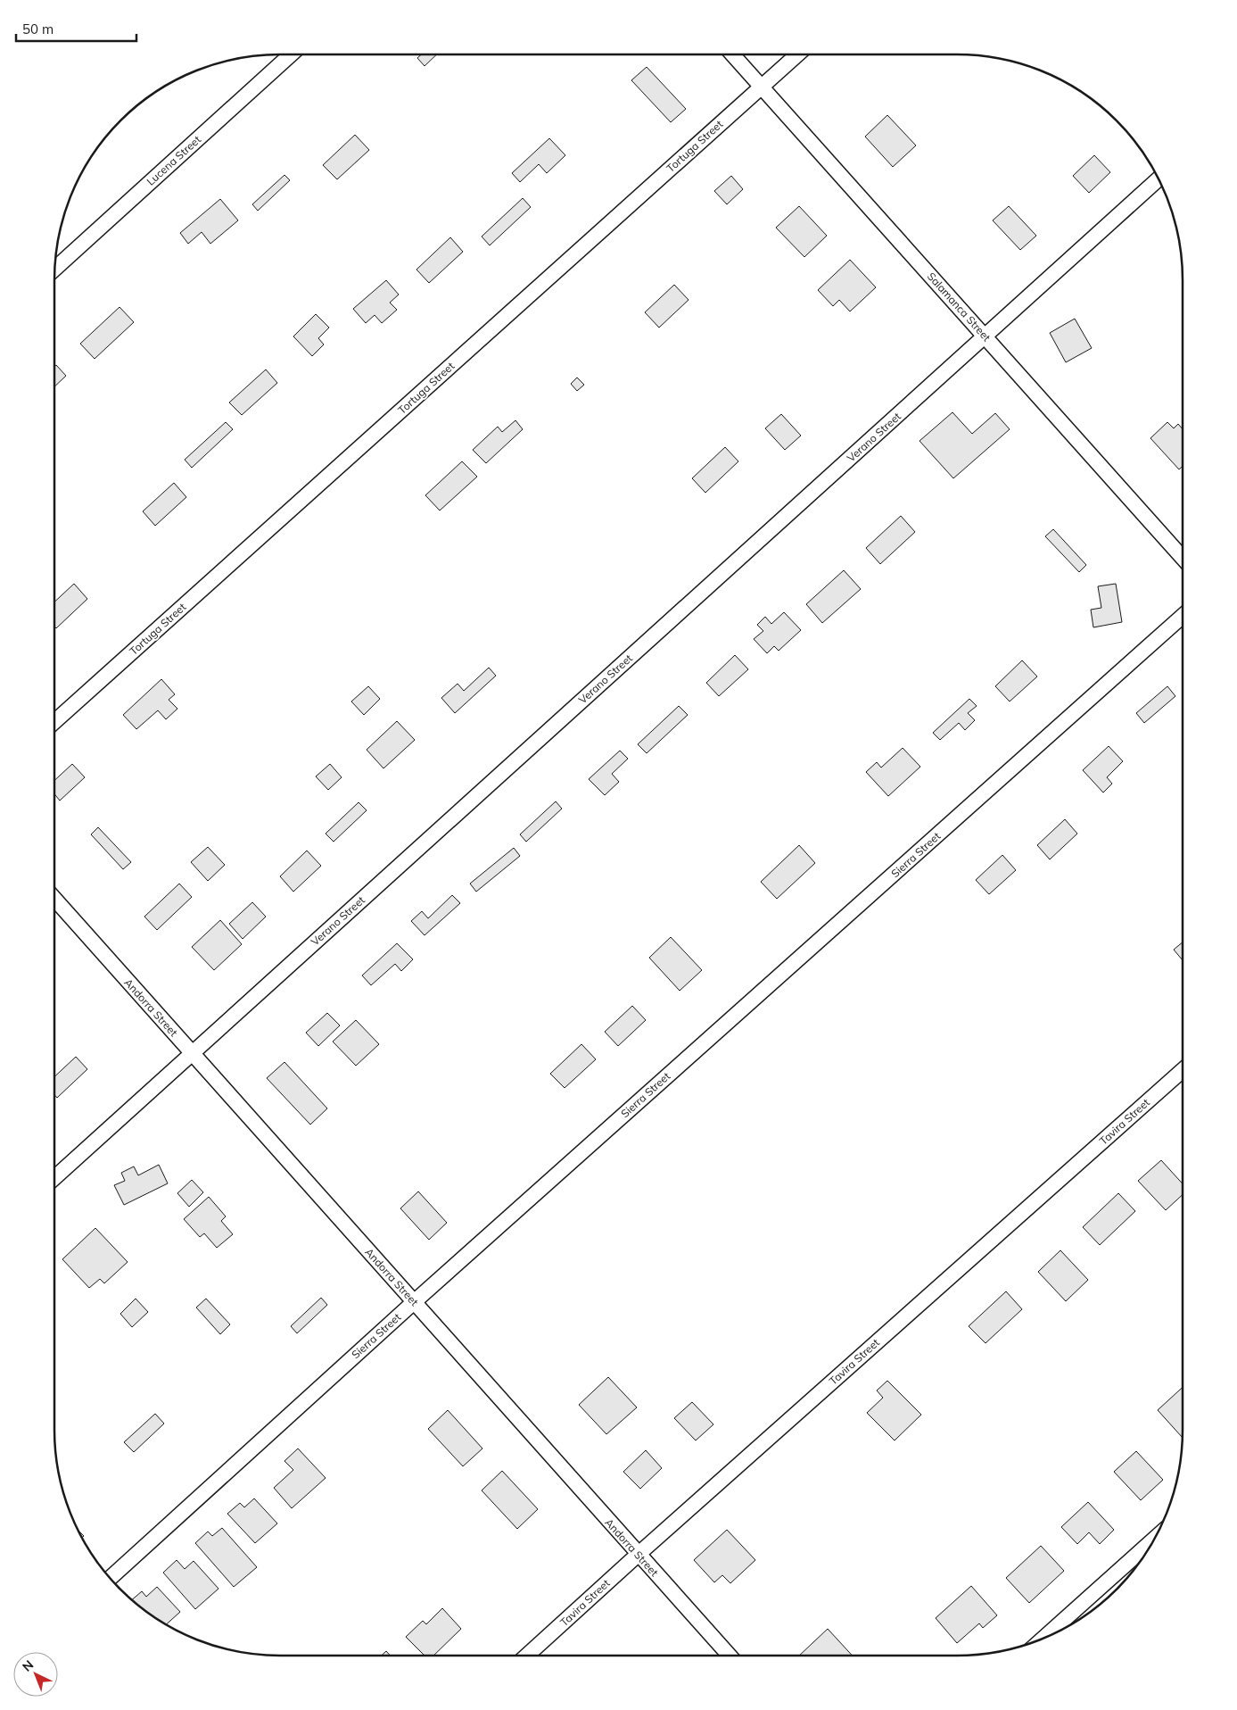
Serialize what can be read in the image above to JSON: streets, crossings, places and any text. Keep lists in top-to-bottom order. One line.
{"streets":{"street":["Tortuga Street","Lucena Street","Salamanca Street","Verano Street","Sierra Street","Andorra Street","Tavira Street"]},"crossings":[["Tortuga Street","Salamanca Street"],["Salamanca Street","Verano Street"],["Verano Street","Andorra Street"],["Sierra Street","Andorra Street"],["Andorra Street","Tavira Street"]],"scale_bar":"50 m","north":"top left"}
